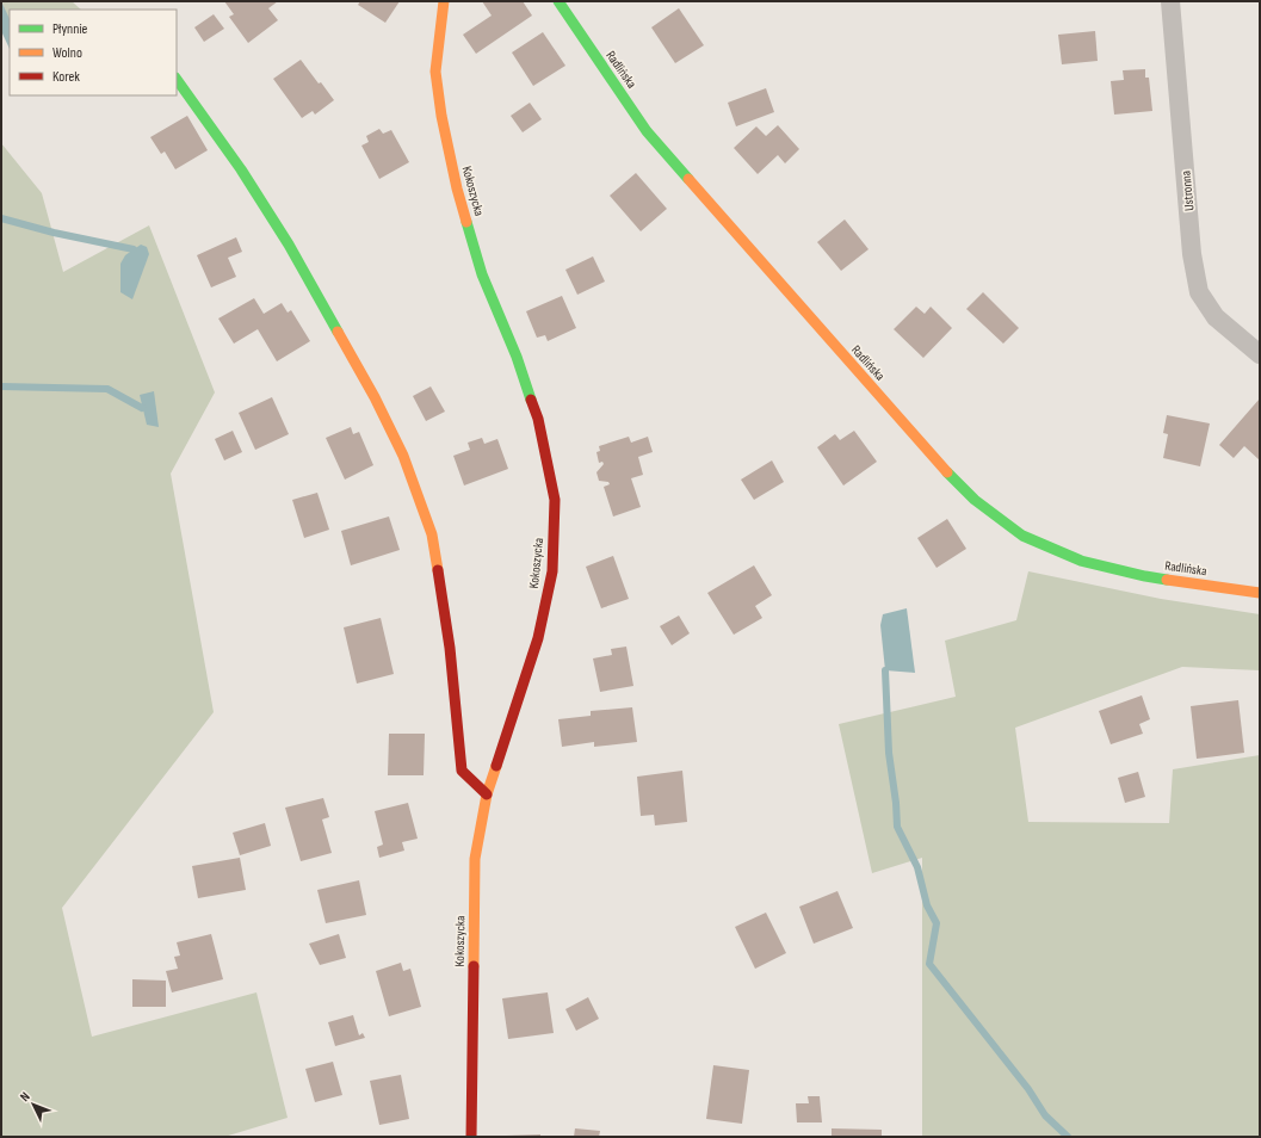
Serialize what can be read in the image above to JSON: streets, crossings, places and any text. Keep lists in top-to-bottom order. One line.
{"streets":{"street":["Radlińska","Kokoszycka","Ustronna"]},"legend":["Płynnie","Wolno","Korek"],"north":"top left"}
